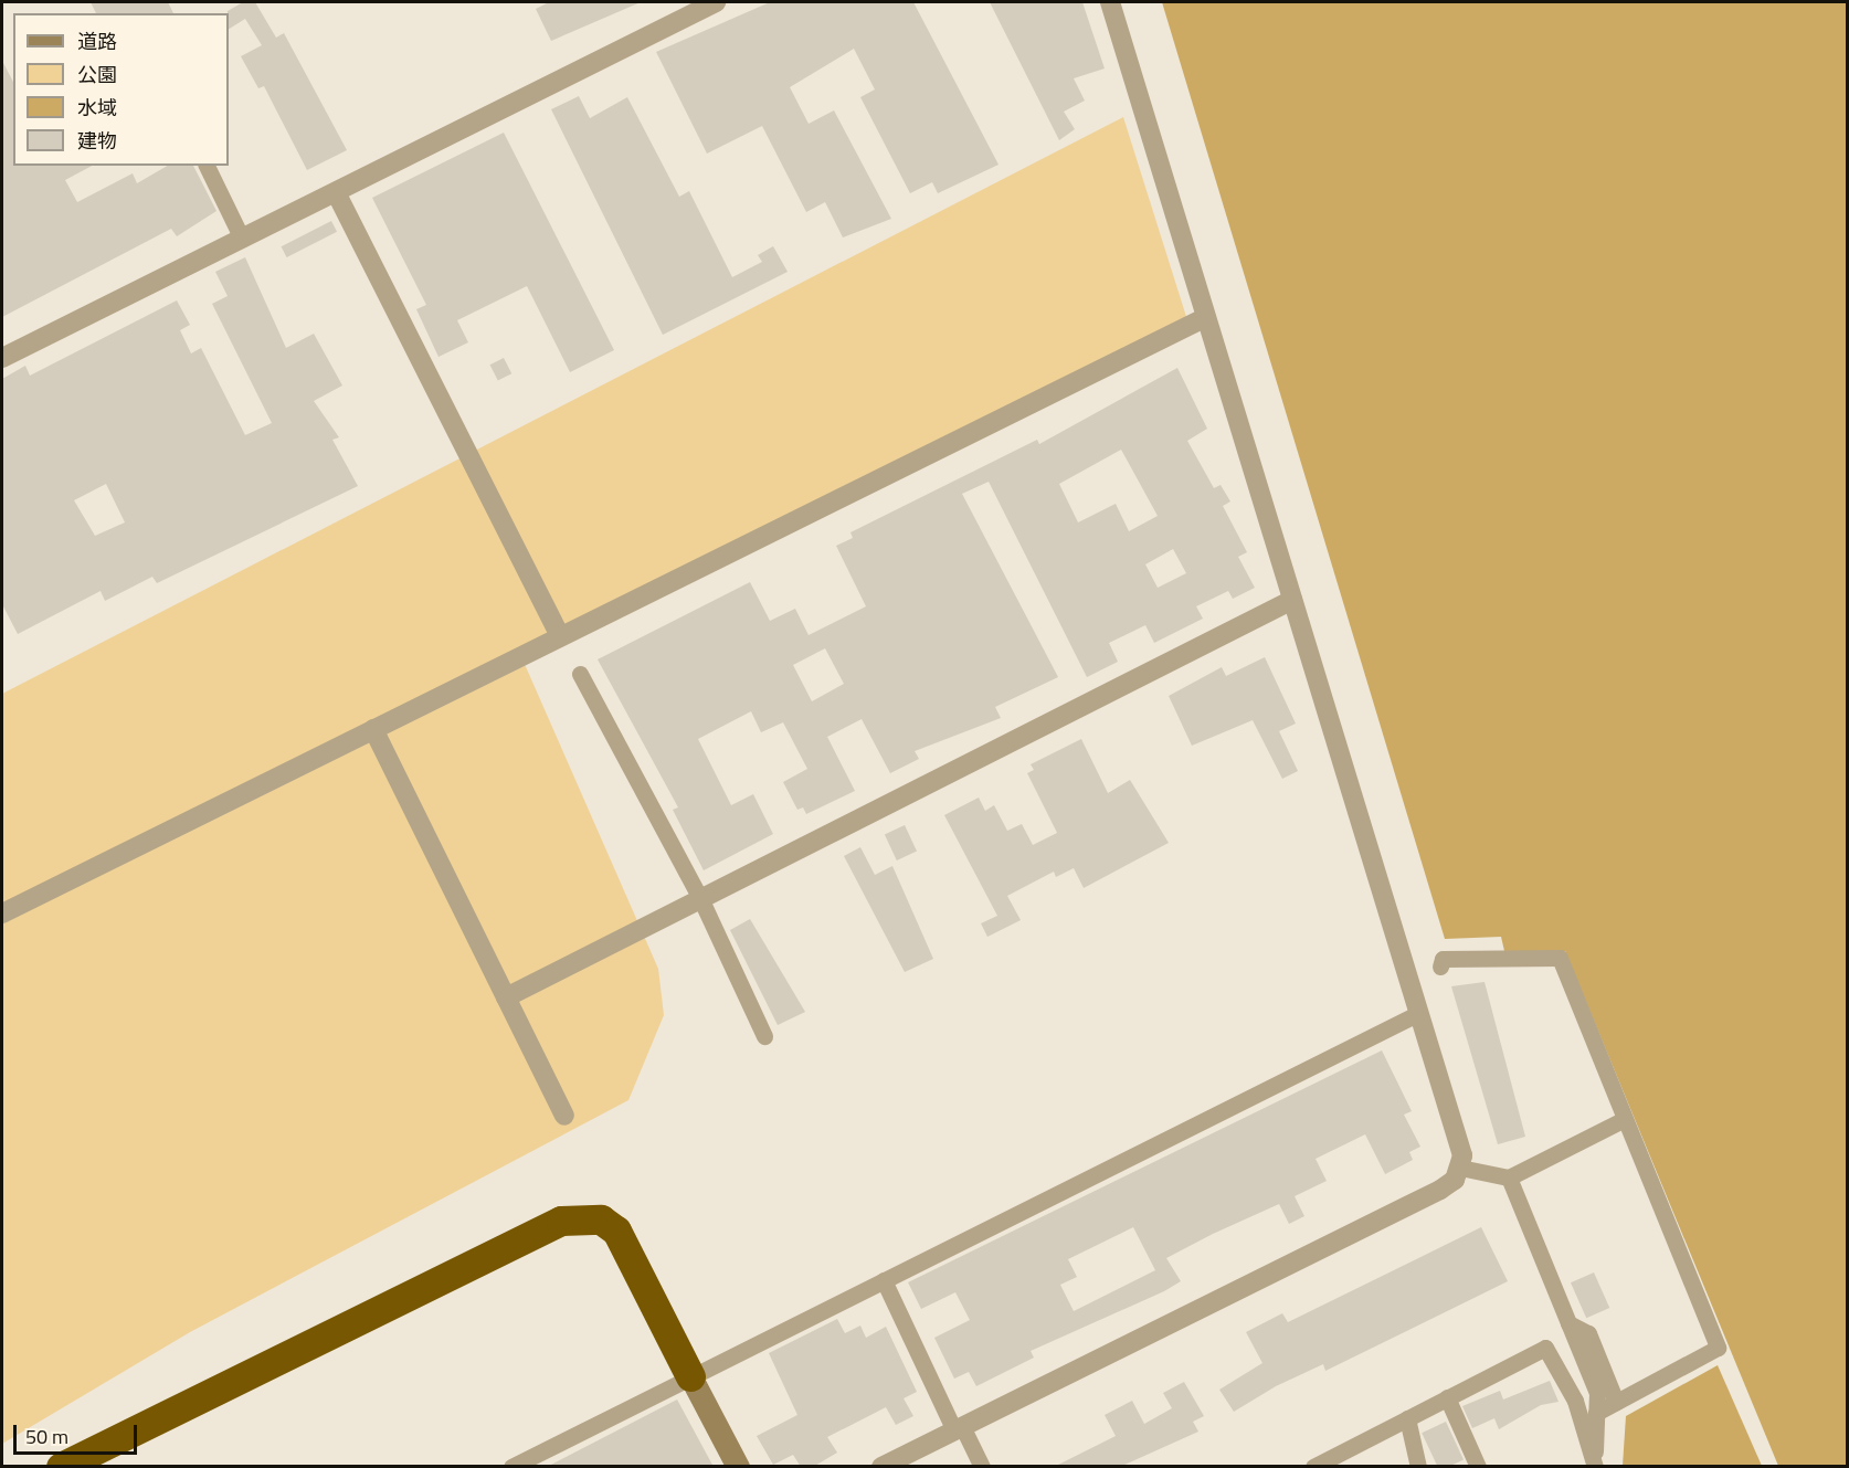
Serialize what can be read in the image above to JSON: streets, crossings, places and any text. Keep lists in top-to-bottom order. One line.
{"legend":["道路","公園","水域","建物"],"scale_bar":"50 m"}
